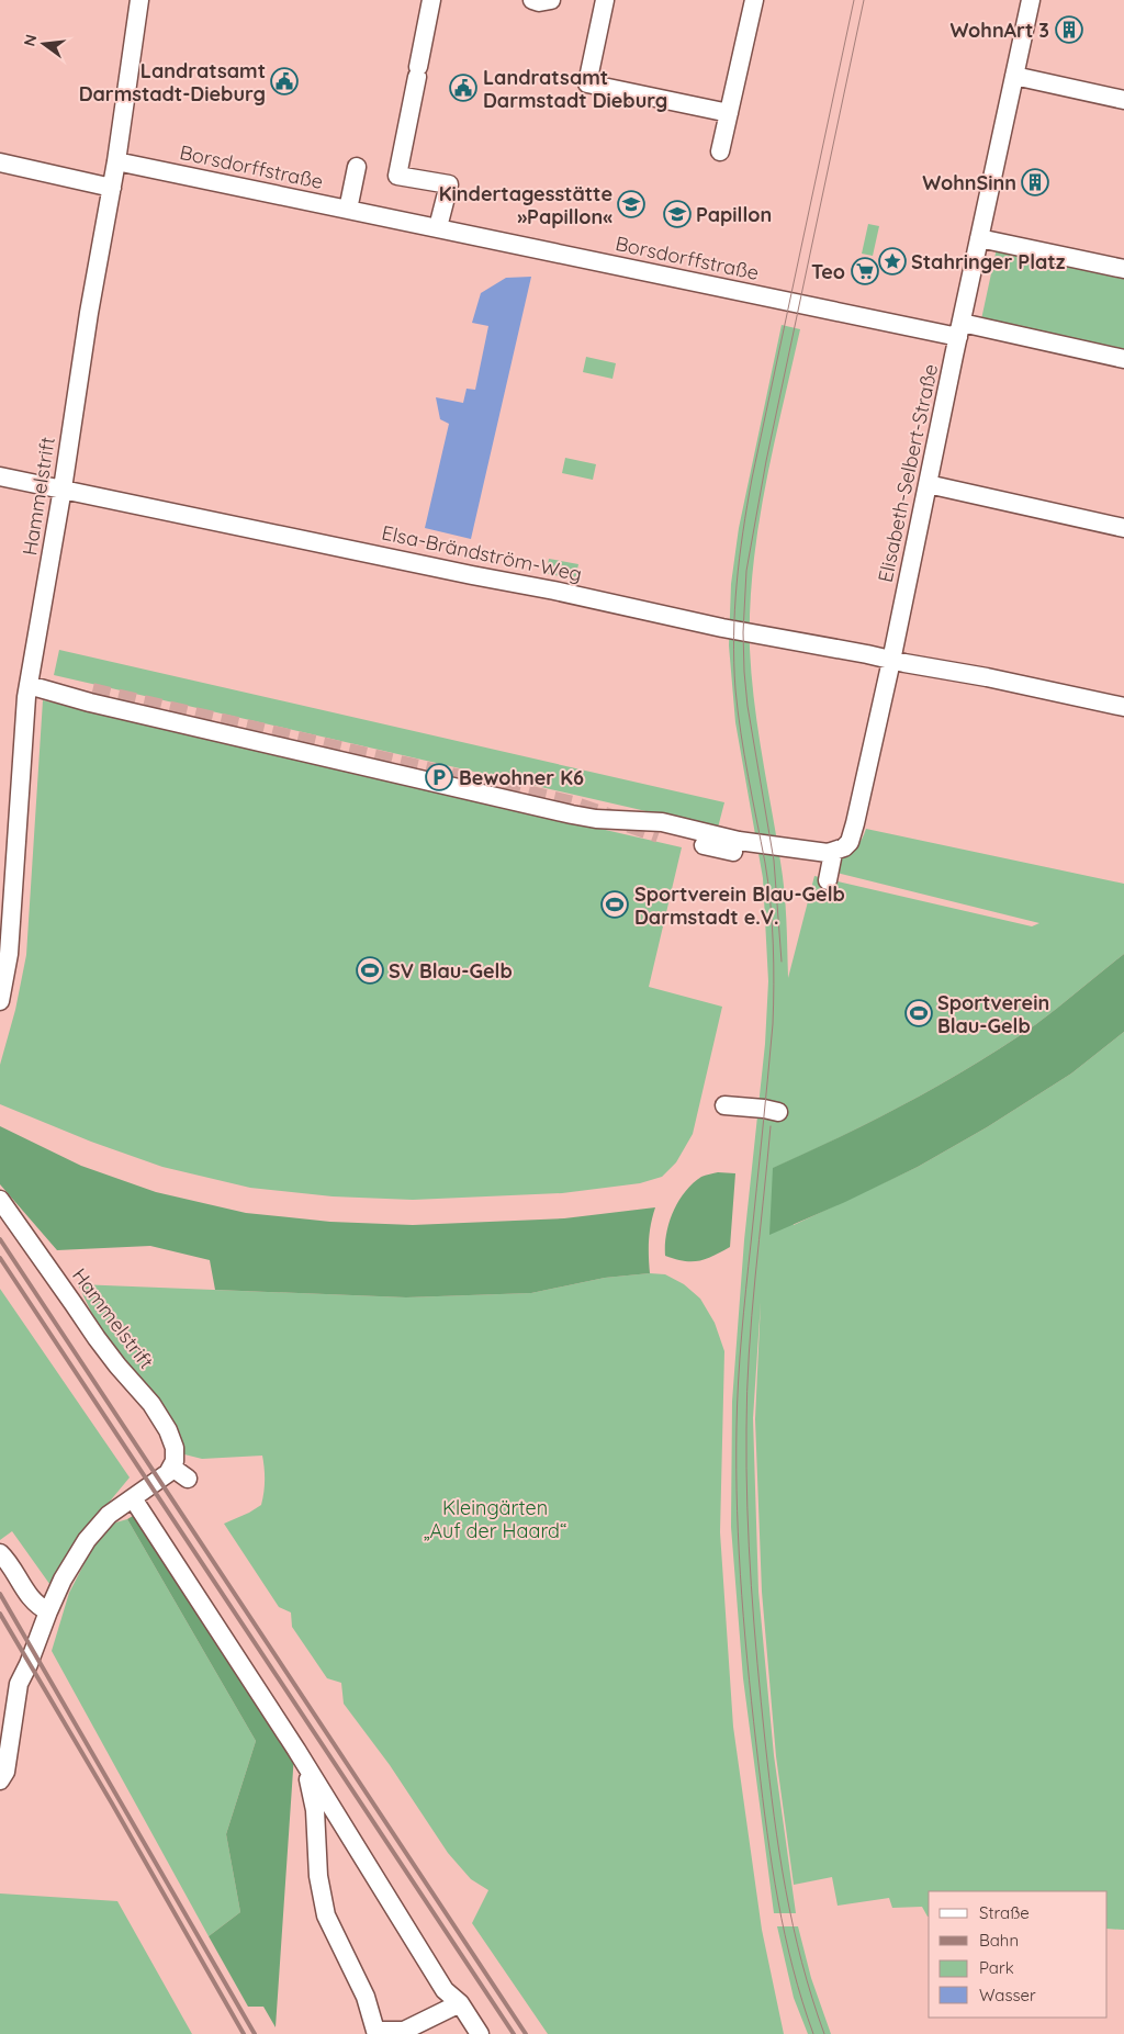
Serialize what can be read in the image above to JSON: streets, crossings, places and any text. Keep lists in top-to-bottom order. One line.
{"streets":{"street":["Borsdorffstraße","Elisabeth-Selbert-Straße","Hammelstrift","Elsa-Brändström-Weg"]},"crossings":[["Borsdorffstraße","Elisabeth-Selbert-Straße"],["Borsdorffstraße","Hammelstrift"],["Elisabeth-Selbert-Straße","Elsa-Brändström-Weg"],["Hammelstrift","Elsa-Brändström-Weg"]],"parks":["Kleingärten „Auf der Haard“"],"places":{"building":["WohnArt 3","WohnSinn"],"public building":["Landratsamt Darmstadt-Dieburg","Landratsamt Darmstadt Dieburg"],"school or university":["Kindertagesstätte »Papillon«","Papillon"],"place":["Stahringer Platz"],"supermarket":["Teo"],"parking":["Bewohner K6"],"sports":["Sportverein Blau-Gelb Darmstadt e.V.","SV Blau-Gelb","Sportverein Blau-Gelb"]},"legend":["Straße","Bahn","Park","Wasser"],"north":"left"}
